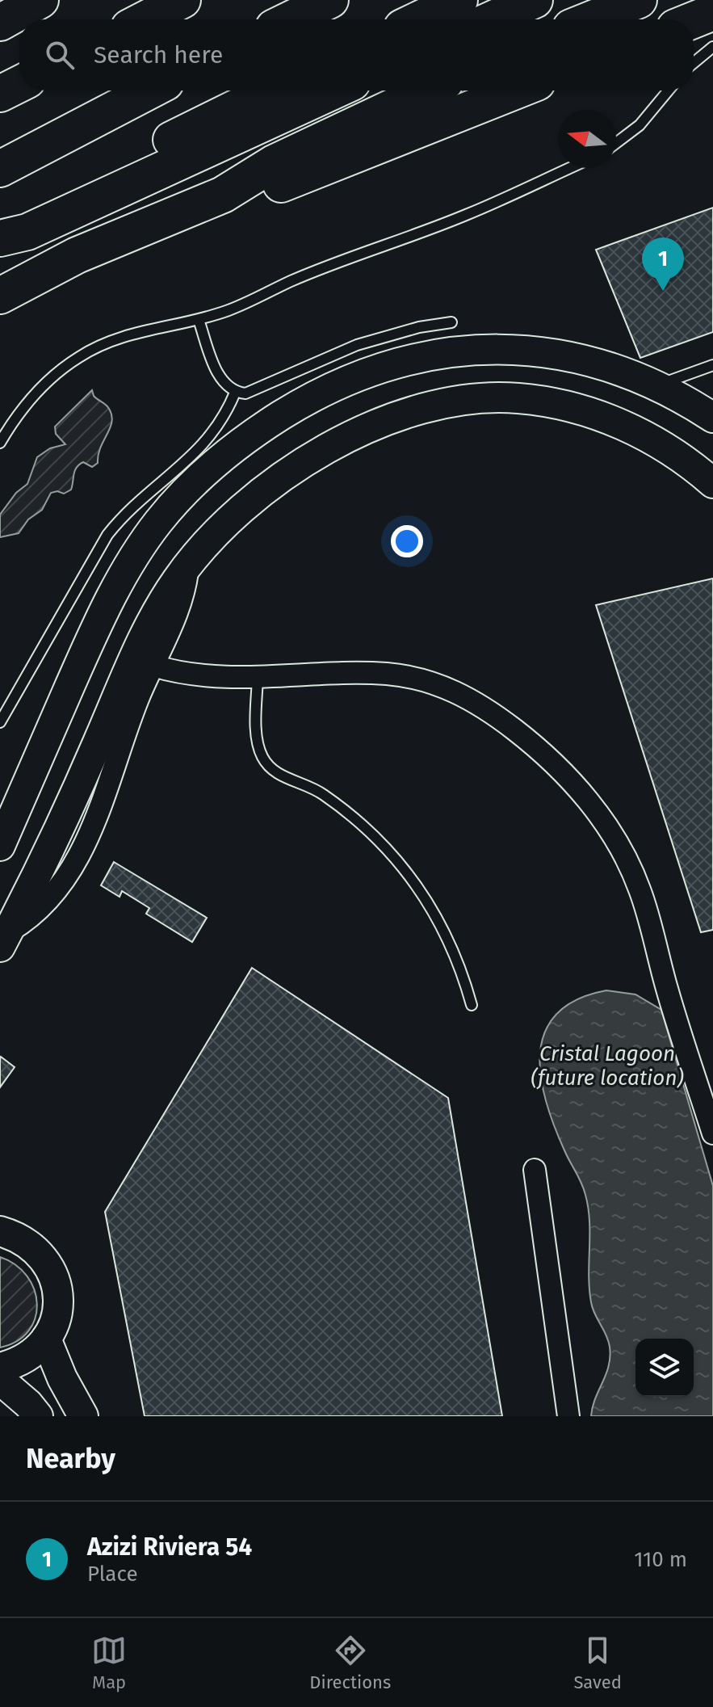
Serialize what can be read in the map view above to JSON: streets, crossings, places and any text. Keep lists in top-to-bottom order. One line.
{"water":["Cristal Lagoon (future location)"],"north":"left","page":{"search":"Search here","pins":"1","heading":"Nearby","list":[{"mark":"1","name":"Azizi Riviera 54","note":"Place","value":"110 m"}],"nav":["Map","Directions","Saved"]}}
